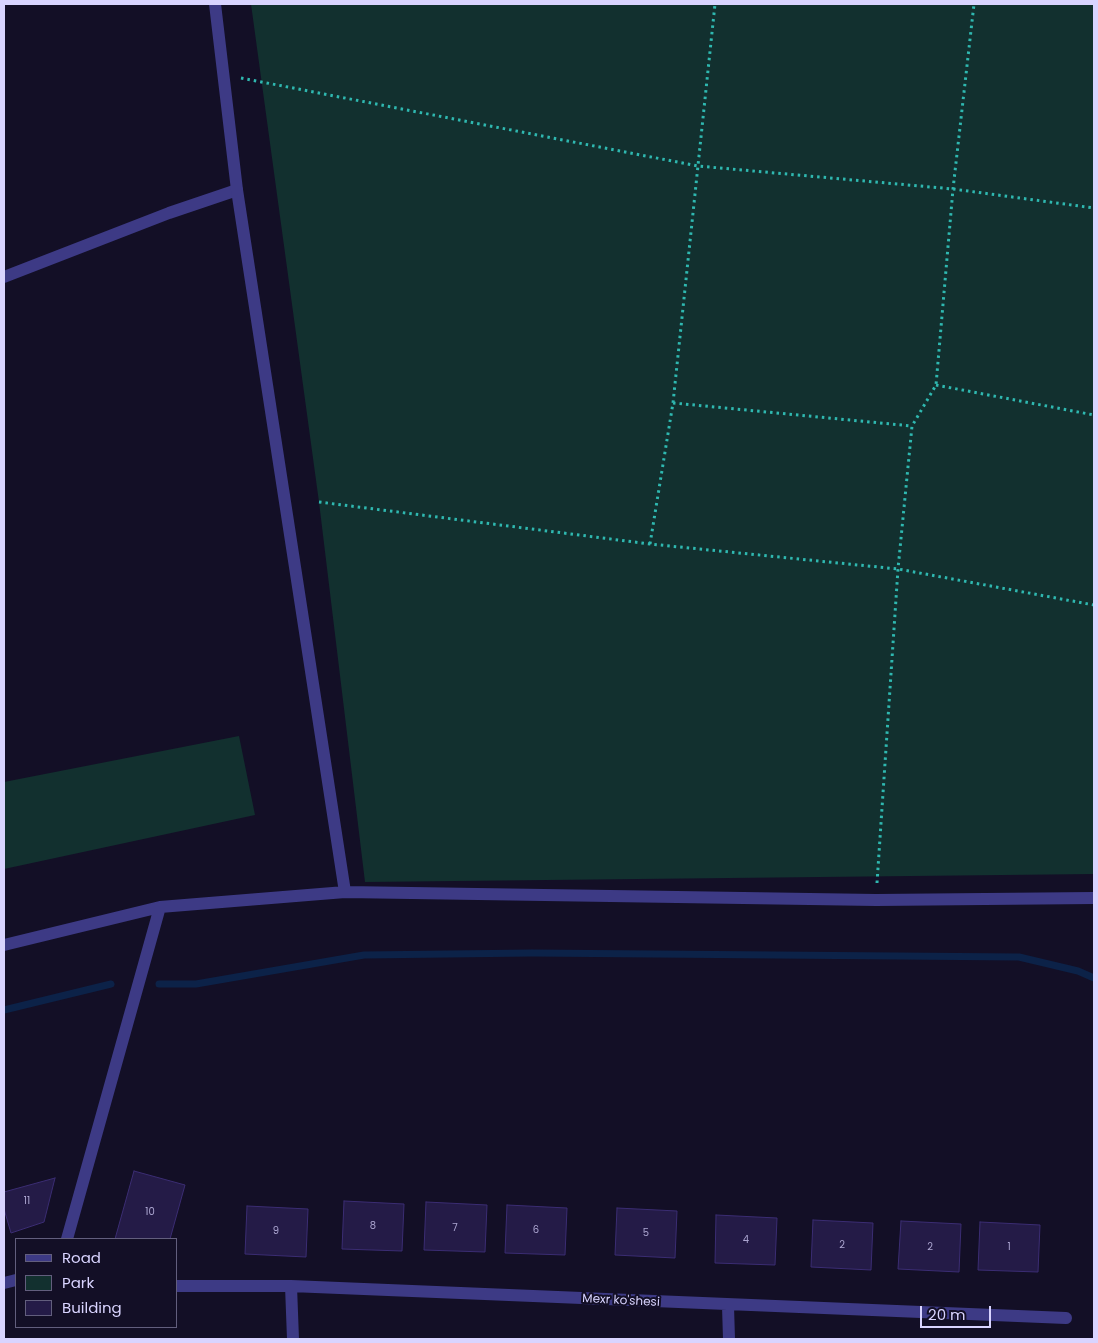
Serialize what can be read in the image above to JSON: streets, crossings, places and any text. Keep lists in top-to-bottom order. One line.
{"streets":{"street":["Mexr ko'shesi"]},"house_numbers":["11","10","8","7","6","9","5","4","2","2","1"],"legend":["Road","Park","Building"],"scale_bar":"20 m"}
